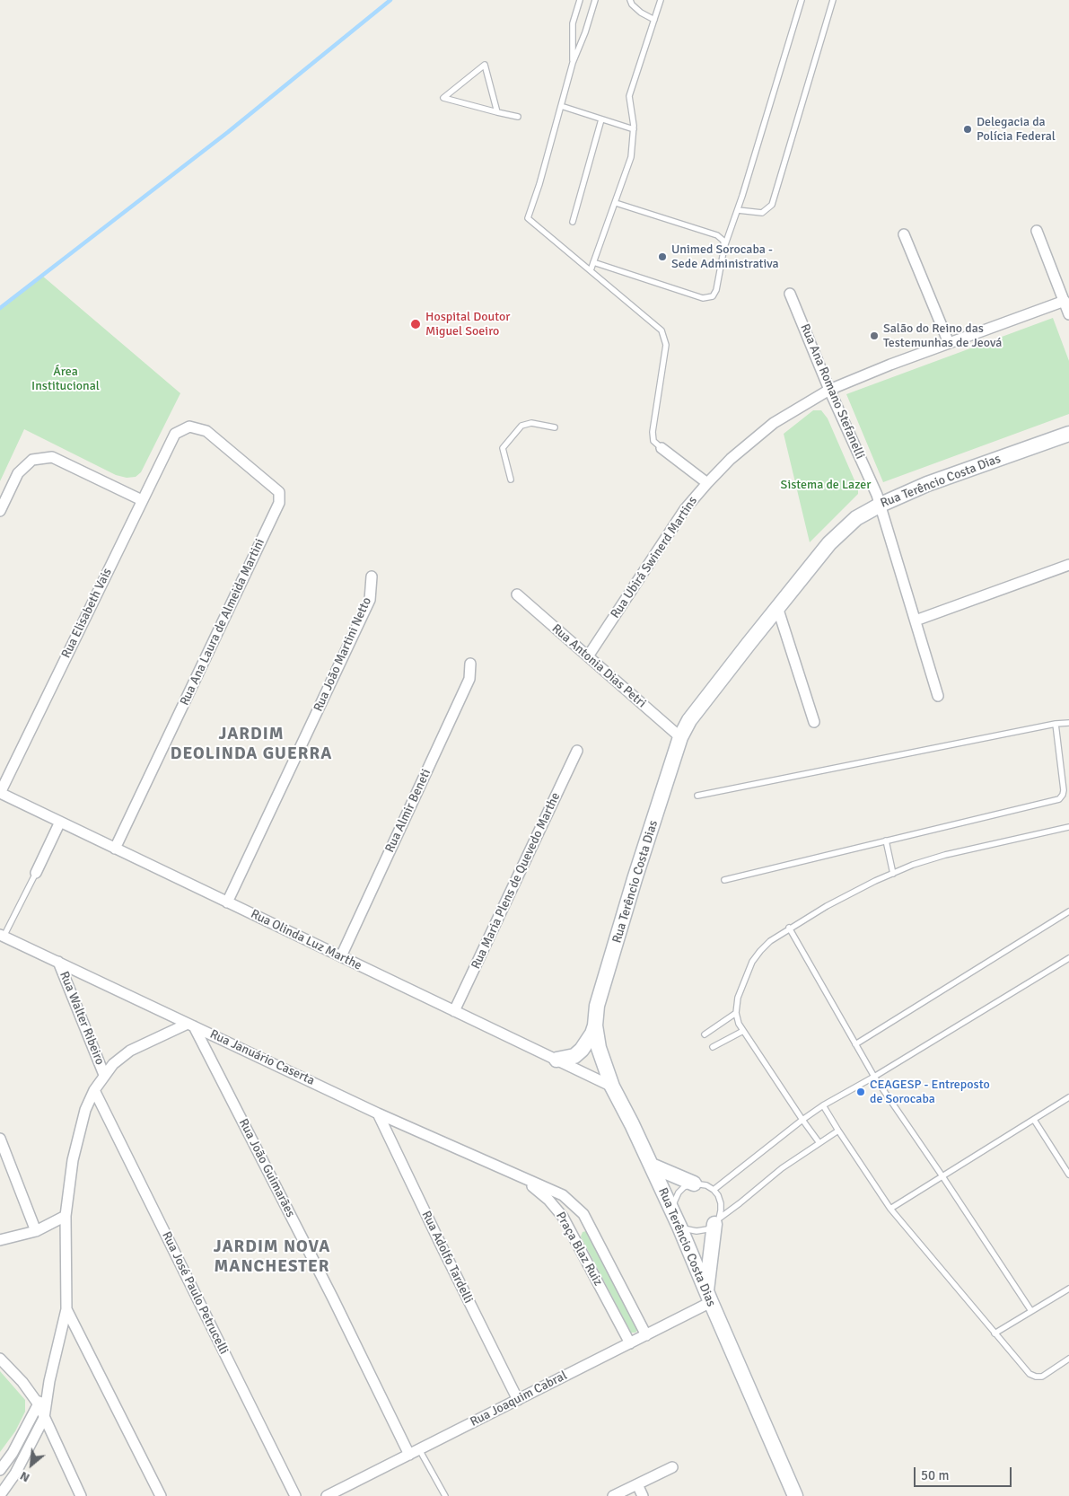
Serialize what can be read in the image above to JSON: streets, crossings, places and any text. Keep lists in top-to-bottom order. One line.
{"streets":{"street":["Rua Ana Romano Stefanelli","Rua Terêncio Costa Dias","Rua Ubirá Swinerd Martins","Rua Elisabeth Vais","Rua Ana Laura de Almeida Martini","Rua João Martini Netto","Rua Antonia Dias Petri","Rua Almir Beneti","Rua Maria Plens de Quevedo Marthe","Rua Olinda Luz Marthe","Rua Walter Ribeiro","Rua Januário Caserta","Rua João Guimarães","Praça Blaz Ruiz","Rua Adolfo Tardelli","Rua José Paulo Petrucelli","Rua Joaquim Cabral"]},"crossings":[["Rua Ana Romano Stefanelli","Rua Terêncio Costa Dias"],["Rua Ana Romano Stefanelli","Rua Ubirá Swinerd Martins"],["Rua Terêncio Costa Dias","Rua Antonia Dias Petri"],["Rua Terêncio Costa Dias","Rua Olinda Luz Marthe"],["Rua Terêncio Costa Dias","Rua Joaquim Cabral"],["Rua Ubirá Swinerd Martins","Rua Antonia Dias Petri"],["Rua Elisabeth Vais","Rua Ana Laura de Almeida Martini"],["Rua Elisabeth Vais","Rua Olinda Luz Marthe"],["Rua Ana Laura de Almeida Martini","Rua Olinda Luz Marthe"],["Rua João Martini Netto","Rua Olinda Luz Marthe"],["Rua Almir Beneti","Rua Olinda Luz Marthe"],["Rua Maria Plens de Quevedo Marthe","Rua Olinda Luz Marthe"],["Rua Walter Ribeiro","Rua Januário Caserta"],["Rua Januário Caserta","Rua João Guimarães"],["Rua Januário Caserta","Praça Blaz Ruiz"],["Rua Januário Caserta","Rua Adolfo Tardelli"],["Rua João Guimarães","Rua Joaquim Cabral"],["Praça Blaz Ruiz","Rua Joaquim Cabral"],["Rua Adolfo Tardelli","Rua Joaquim Cabral"]],"districts":["JARDIM DEOLINDA GUERRA","JARDIM NOVA MANCHESTER"],"parks":["Área Institucional","Sistema de Lazer"],"places":["Delegacia da Polícia Federal","Unimed Sorocaba - Sede Administrativa","Hospital Doutor Miguel Soeiro","Salão do Reino das Testemunhas de Jeová","CEAGESP - Entreposto de Sorocaba"],"scale_bar":"50 m","north":"bottom left"}
